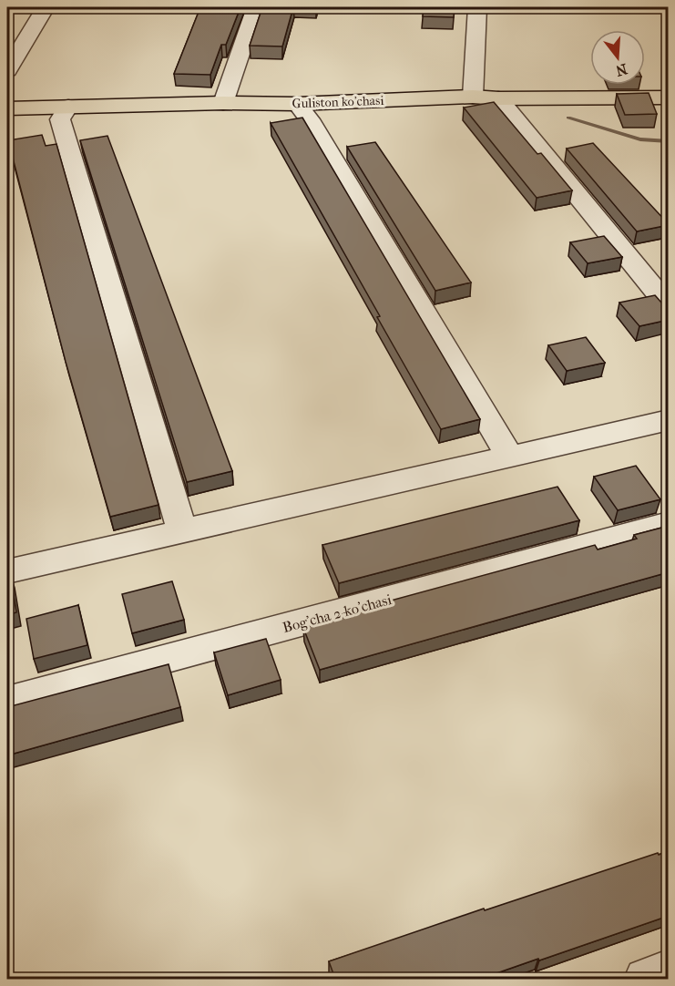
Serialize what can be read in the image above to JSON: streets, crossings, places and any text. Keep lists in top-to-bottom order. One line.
{"streets":{"main road":["Guliston ko'chasi"],"street":["Bog'cha 2-ko'chasi"]},"north":"bottom"}
